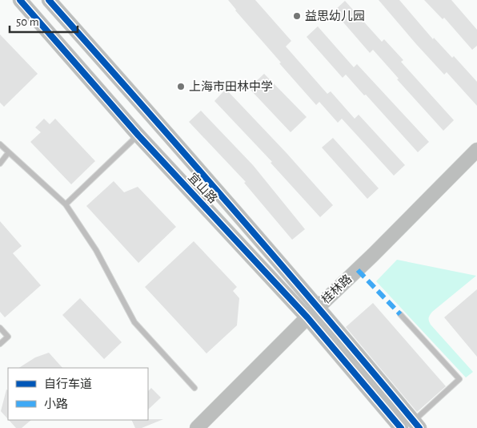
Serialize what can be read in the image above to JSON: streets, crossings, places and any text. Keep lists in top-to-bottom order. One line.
{"streets":{"main road":["宜山路","桂林路"]},"crossings":[["宜山路","桂林路"]],"places":["益思幼儿园","上海市田林中学"],"legend":["自行车道","小路"],"scale_bar":"50 m"}
